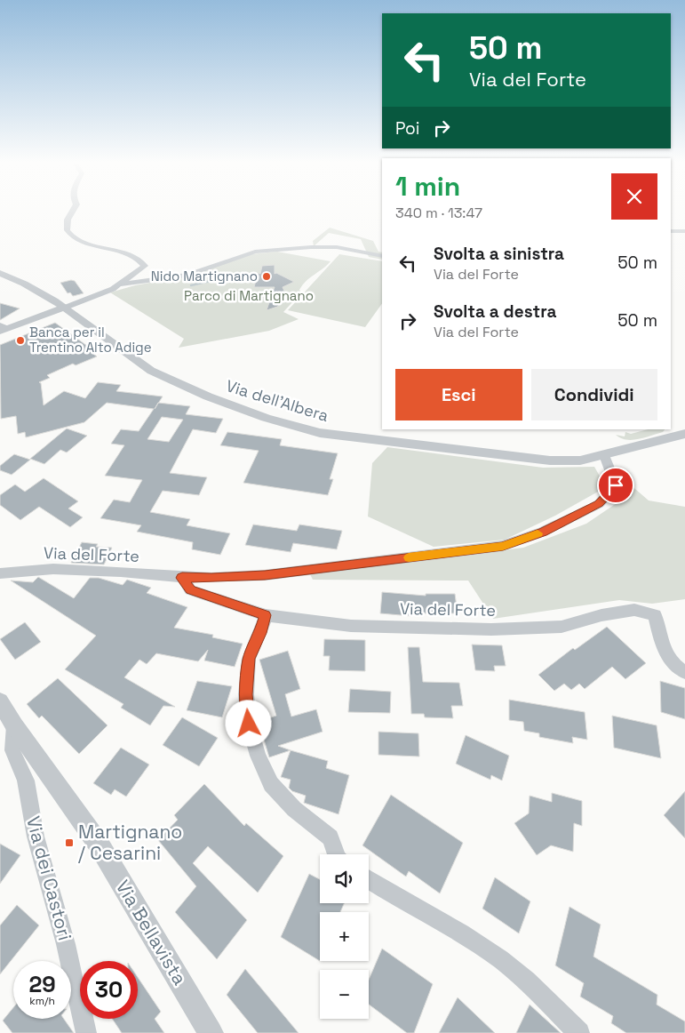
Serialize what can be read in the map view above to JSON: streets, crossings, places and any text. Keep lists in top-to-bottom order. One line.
{"streets":{"street":["Via dell'Albera","Via del Forte","Via dei Castori","Via Bellavista"]},"crossings":[["Via dell'Albera","Via del Forte"],["Via dei Castori","Via Bellavista"]],"parks":["Parco di Martignano"],"places":{"other":["Nido Martignano","Banca per il Trentino Alto Adige"],"transit":["Martignano / Cesarini"]},"page":{"turn":["50 m","Via del Forte"],"then":"Poi","heading":["1 min","340 m · 13:47"],"list":[{"name":"Svolta a sinistra","note":"Via del Forte","value":"50 m"},{"name":"Svolta a destra","note":"Via del Forte","value":"50 m"}],"buttons":["Esci","Condividi"],"map_buttons":["+","−"],"speed":"29 km/h","limit":"30"}}
